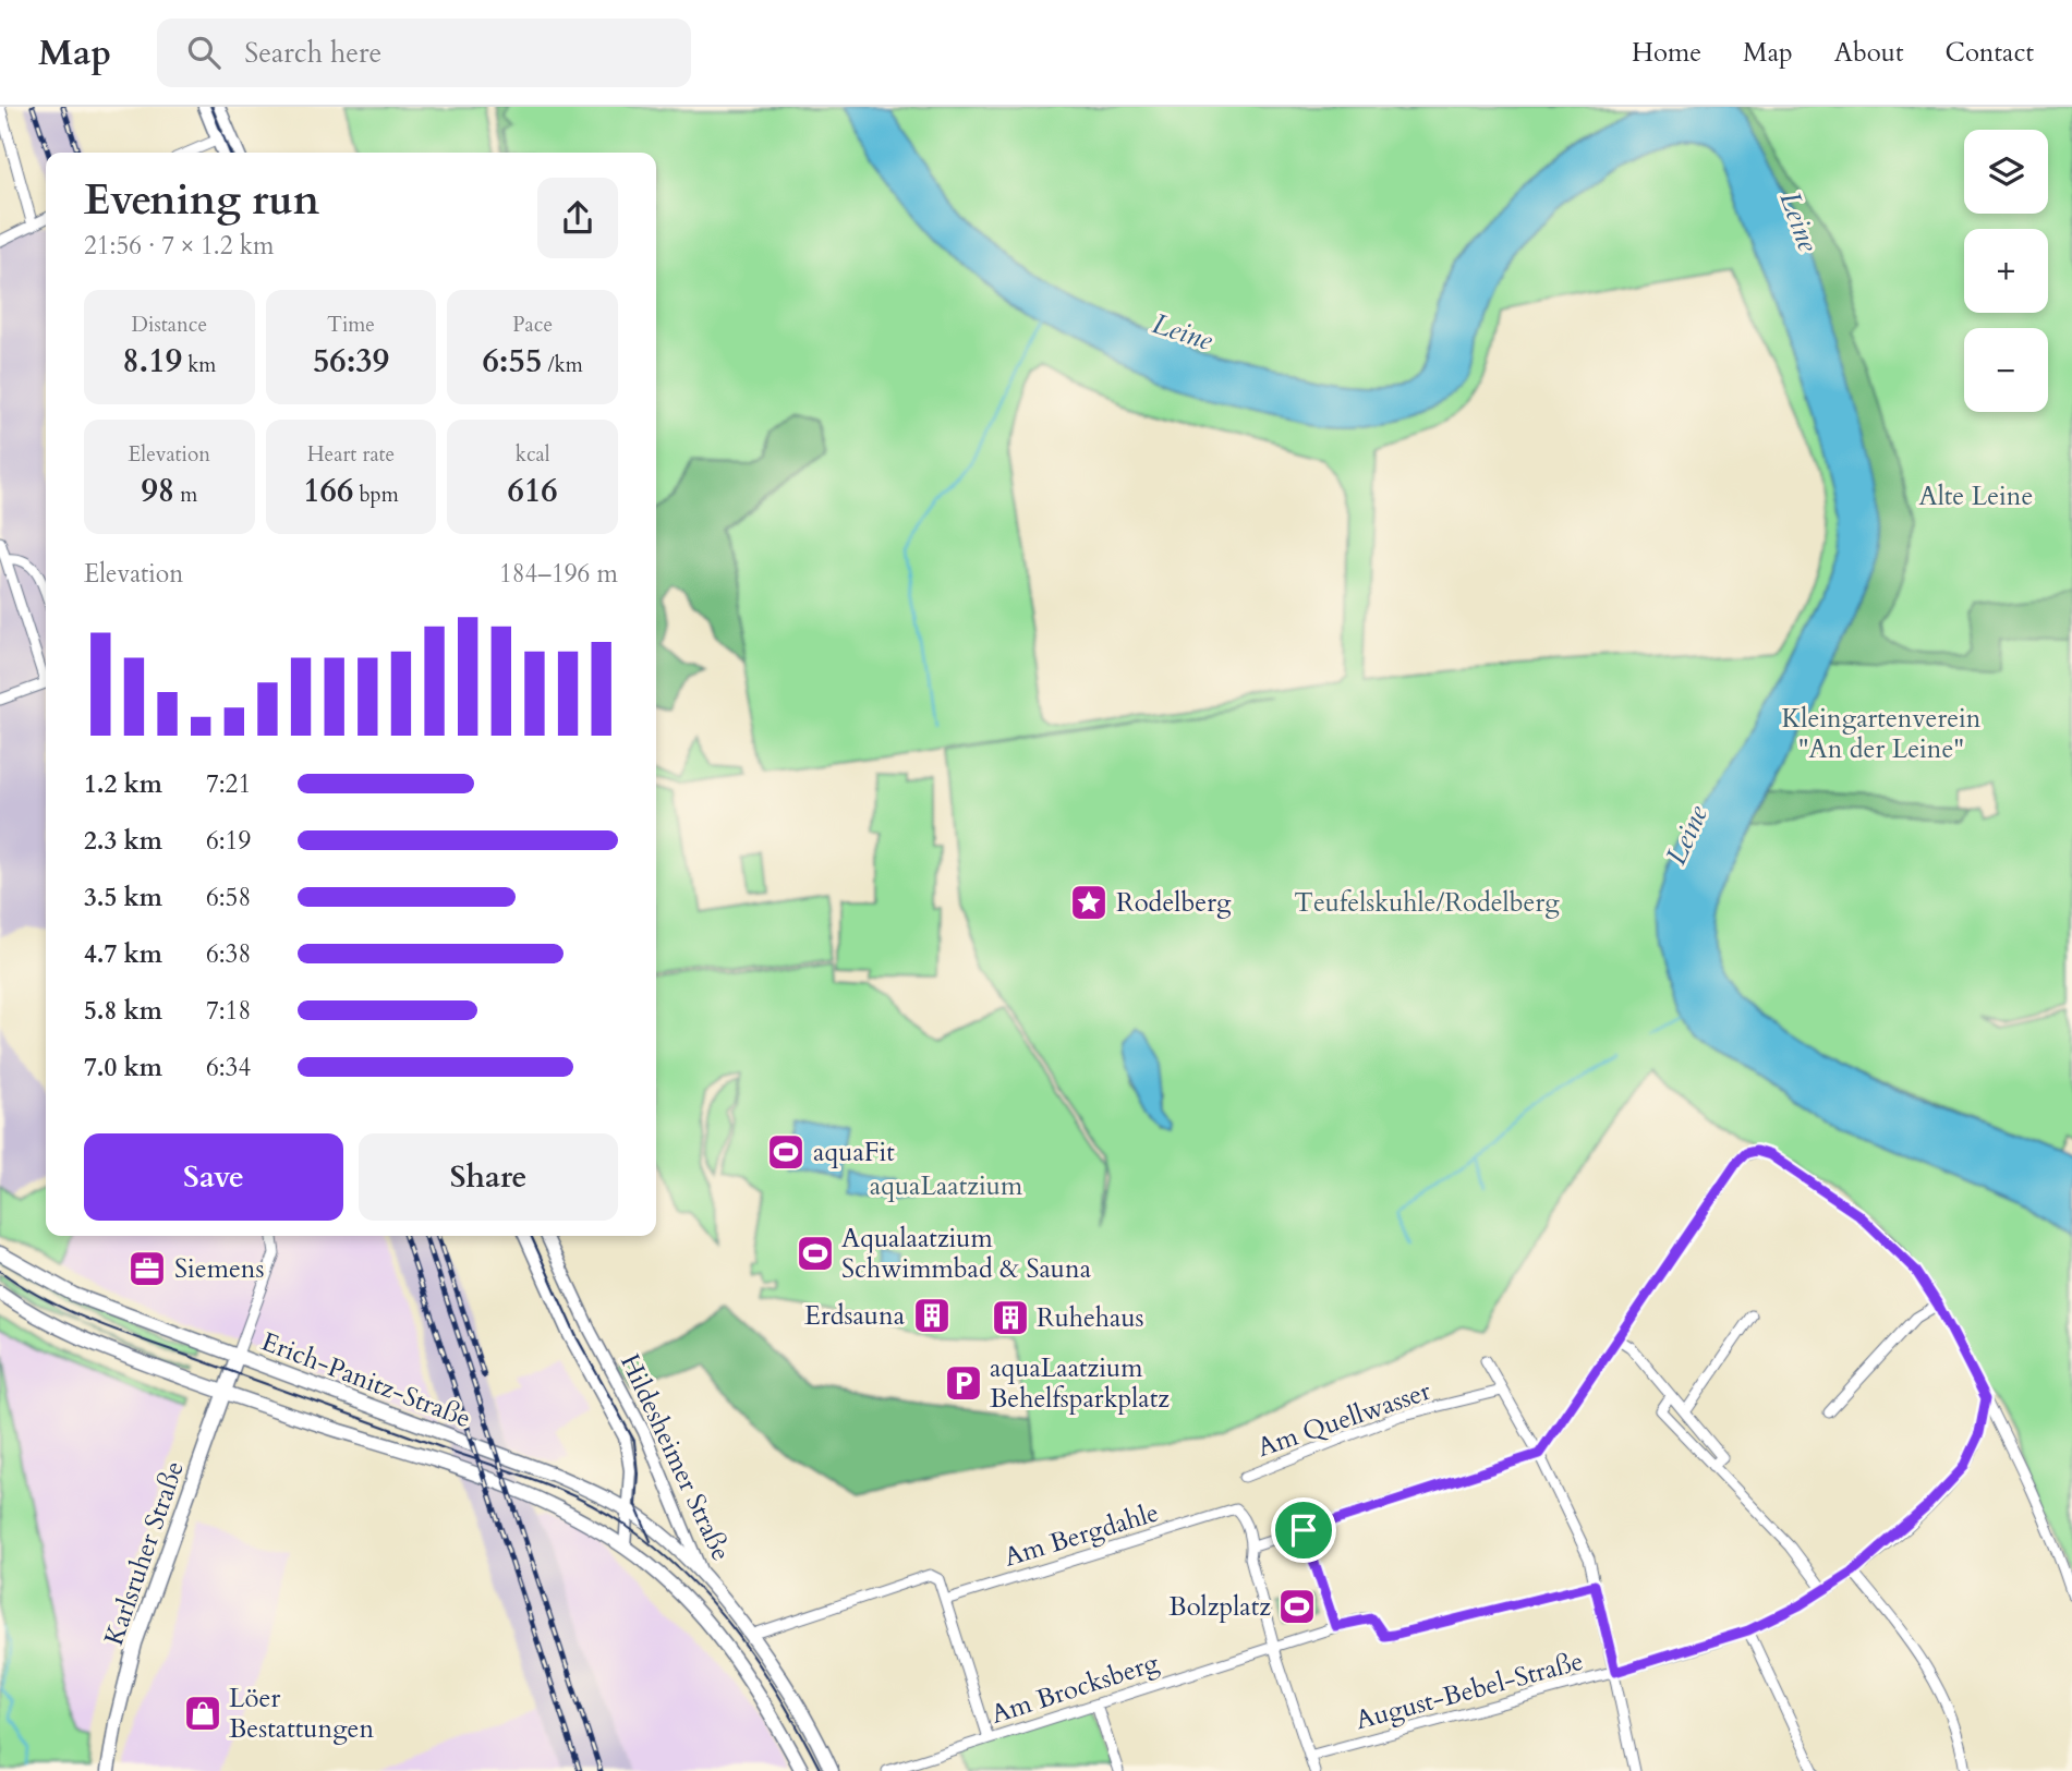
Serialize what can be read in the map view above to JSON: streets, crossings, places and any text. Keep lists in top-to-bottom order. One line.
{"streets":{"main road":["Erich-Panitz-Straße","Hildesheimer Straße","Karlsruher Straße"],"street":["Am Quellwasser","Am Bergdahle","Am Brocksberg","August-Bebel-Straße"]},"crossings":[["Erich-Panitz-Straße","Hildesheimer Straße"],["Erich-Panitz-Straße","Karlsruher Straße"]],"water":["Leine"],"parks":["Alte Leine","Kleingartenverein \"An der Leine\"","Teufelskuhle/Rodelberg","aquaLaatzium"],"places":{"place":["Rodelberg"],"sports":["aquaFit","Aqualaatzium Schwimmbad & Sauna","Bolzplatz"],"office":["Siemens"],"building":["Erdsauna","Ruhehaus"],"parking":["aquaLaatzium Behelfsparkplatz"],"shop":["Löer Bestattungen"]},"page":{"header":"Map","search":"Search here","nav":["Home","Map","About","Contact"],"map_buttons":["+","−"],"heading":["Evening run","21:56 · 7 × 1.2 km"],"stats":[["Distance","8.19 km"],["Time","56:39"],["Pace","6:55 /km"],["Elevation","98 m"],["Heart rate","166 bpm"],["kcal","616"]],"chart":["Elevation","184–196 m"],"list":[{"name":"1.2 km","note":"7:21"},{"name":"2.3 km","note":"6:19"},{"name":"3.5 km","note":"6:58"},{"name":"4.7 km","note":"6:38"},{"name":"5.8 km","note":"7:18"},{"name":"7.0 km","note":"6:34"}],"buttons":["Save","Share"]}}
